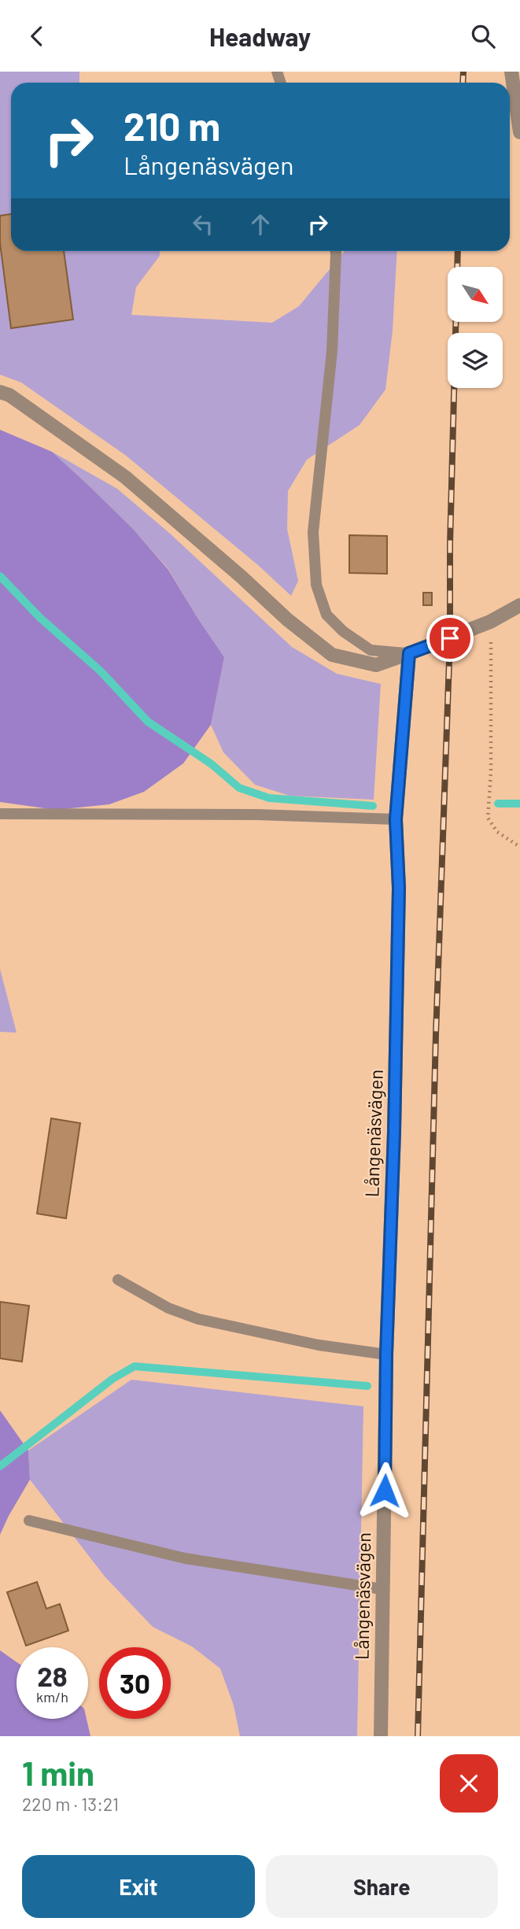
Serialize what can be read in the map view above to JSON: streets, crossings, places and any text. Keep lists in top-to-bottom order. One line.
{"streets":{"street":["Långenäsvägen"]},"north":"bottom right","page":{"header":"Headway","turn":["210 m","Långenäsvägen"],"speed":"28 km/h","limit":"30","heading":["1 min","220 m · 13:21"],"buttons":["Exit","Share"]}}
